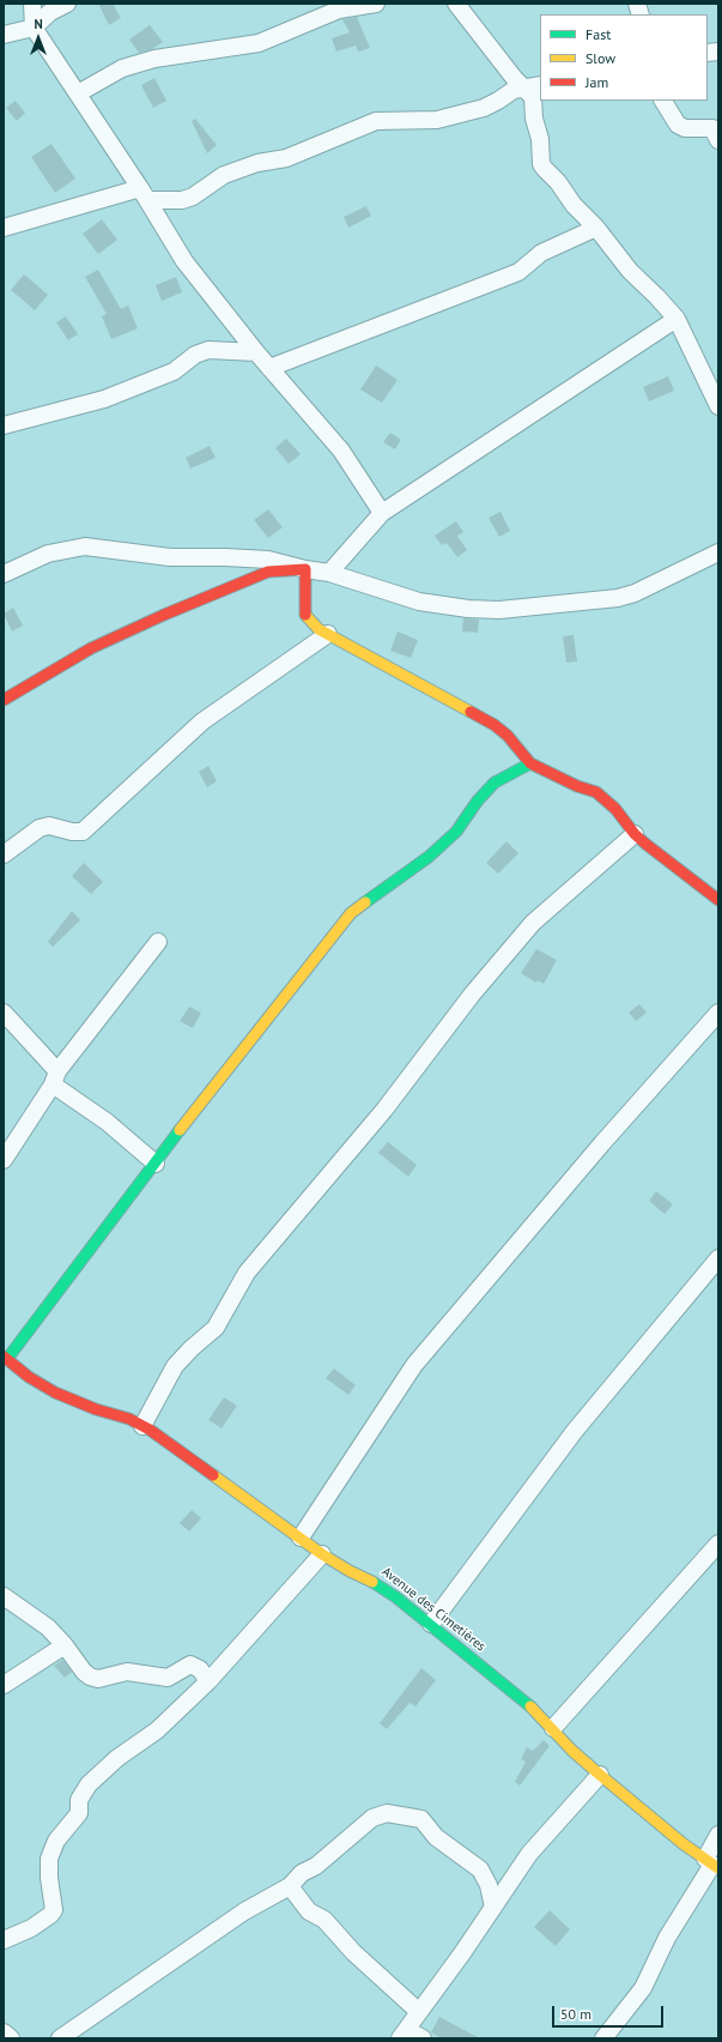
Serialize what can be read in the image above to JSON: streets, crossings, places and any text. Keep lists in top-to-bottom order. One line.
{"streets":{"street":["Avenue des Cimetières"]},"legend":["Fast","Slow","Jam"],"scale_bar":"50 m","north":"top"}
